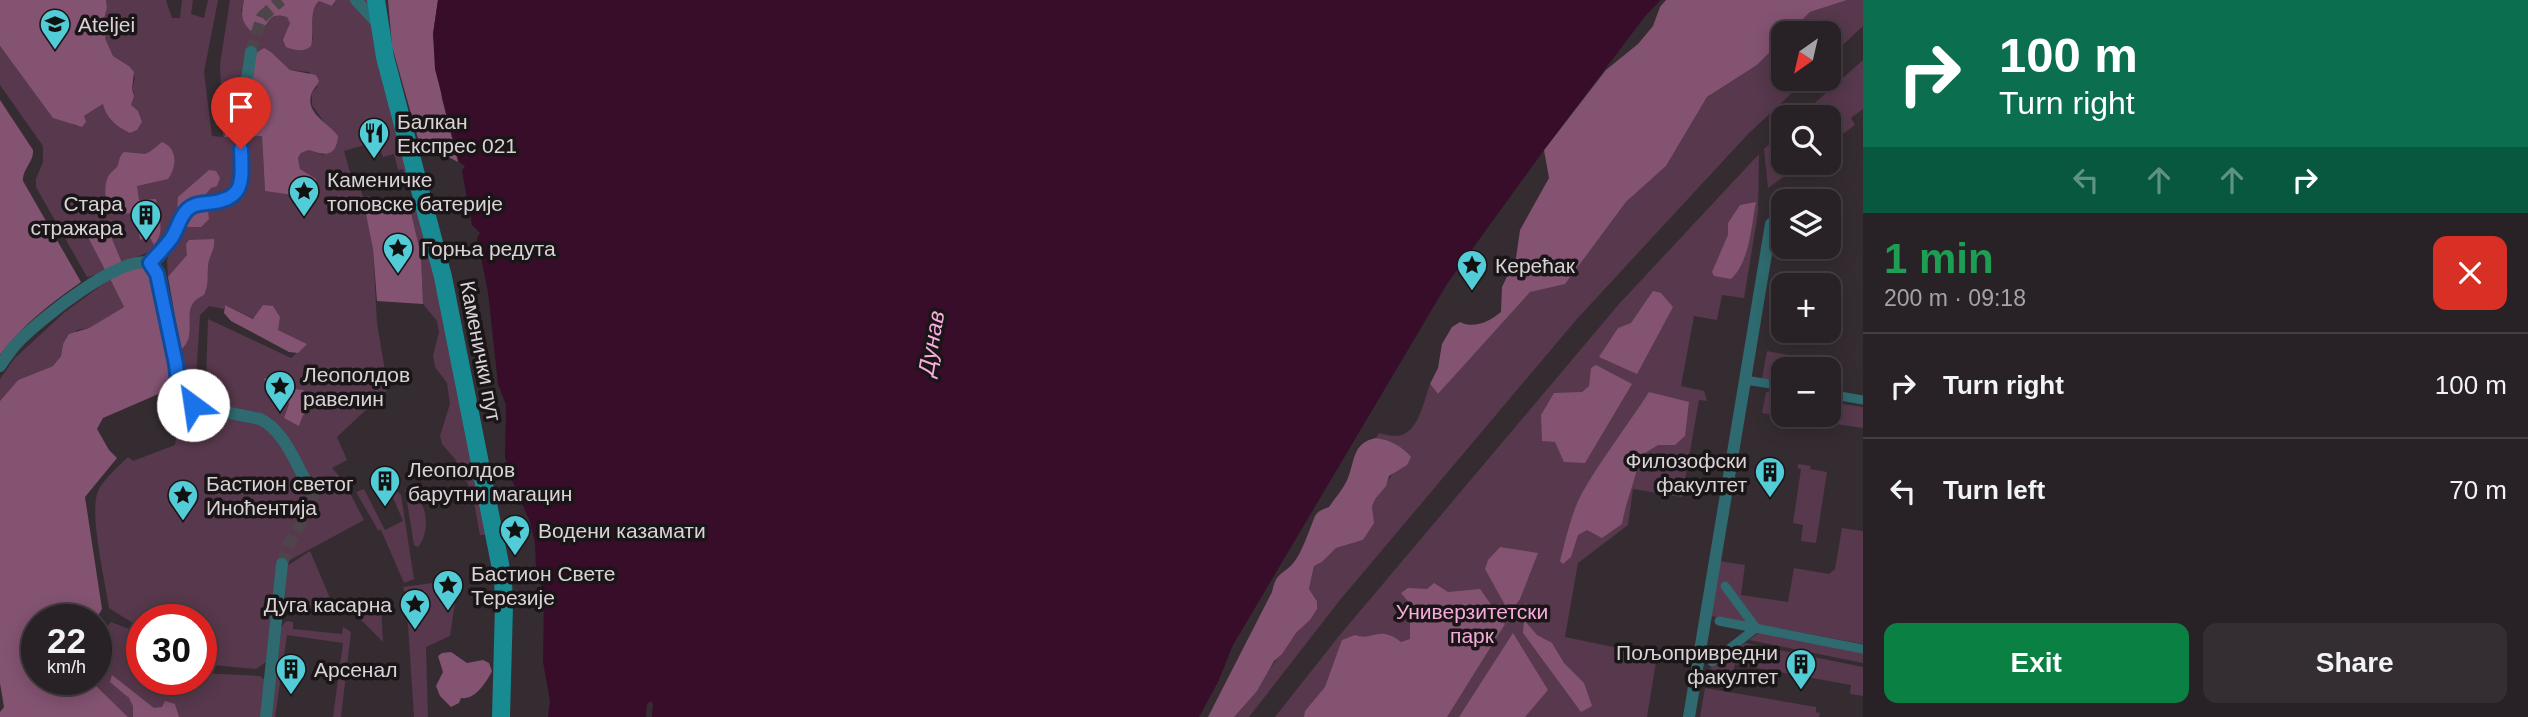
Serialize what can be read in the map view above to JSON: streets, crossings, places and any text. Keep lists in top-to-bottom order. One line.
{"streets":{"main road":["Каменички пут"]},"water":["Дунав"],"parks":["Универзитетски парк"],"places":{"school or university":["Ateljei"],"restaurant":["Балкан Експрес 021"],"place":["Каменичке топовске батерије","Горња редута","Керећак","Леополдов равелин","Бастион светог Иноћентија","Водени казамати","Бастион Свете Терезије","Дуга касарна"],"building":["Стара стражара","Филозофски факултет","Леополдов барутни магацин","Пољопривредни факултет","Арсенал"]},"north":"bottom left","page":{"turn":["100 m","Turn right"],"map_buttons":["+","−"],"heading":["1 min","200 m · 09:18"],"list":[{"name":"Turn right","value":"100 m"},{"name":"Turn left","value":"70 m"}],"speed":"22 km/h","limit":"30","buttons":["Exit","Share"]}}
